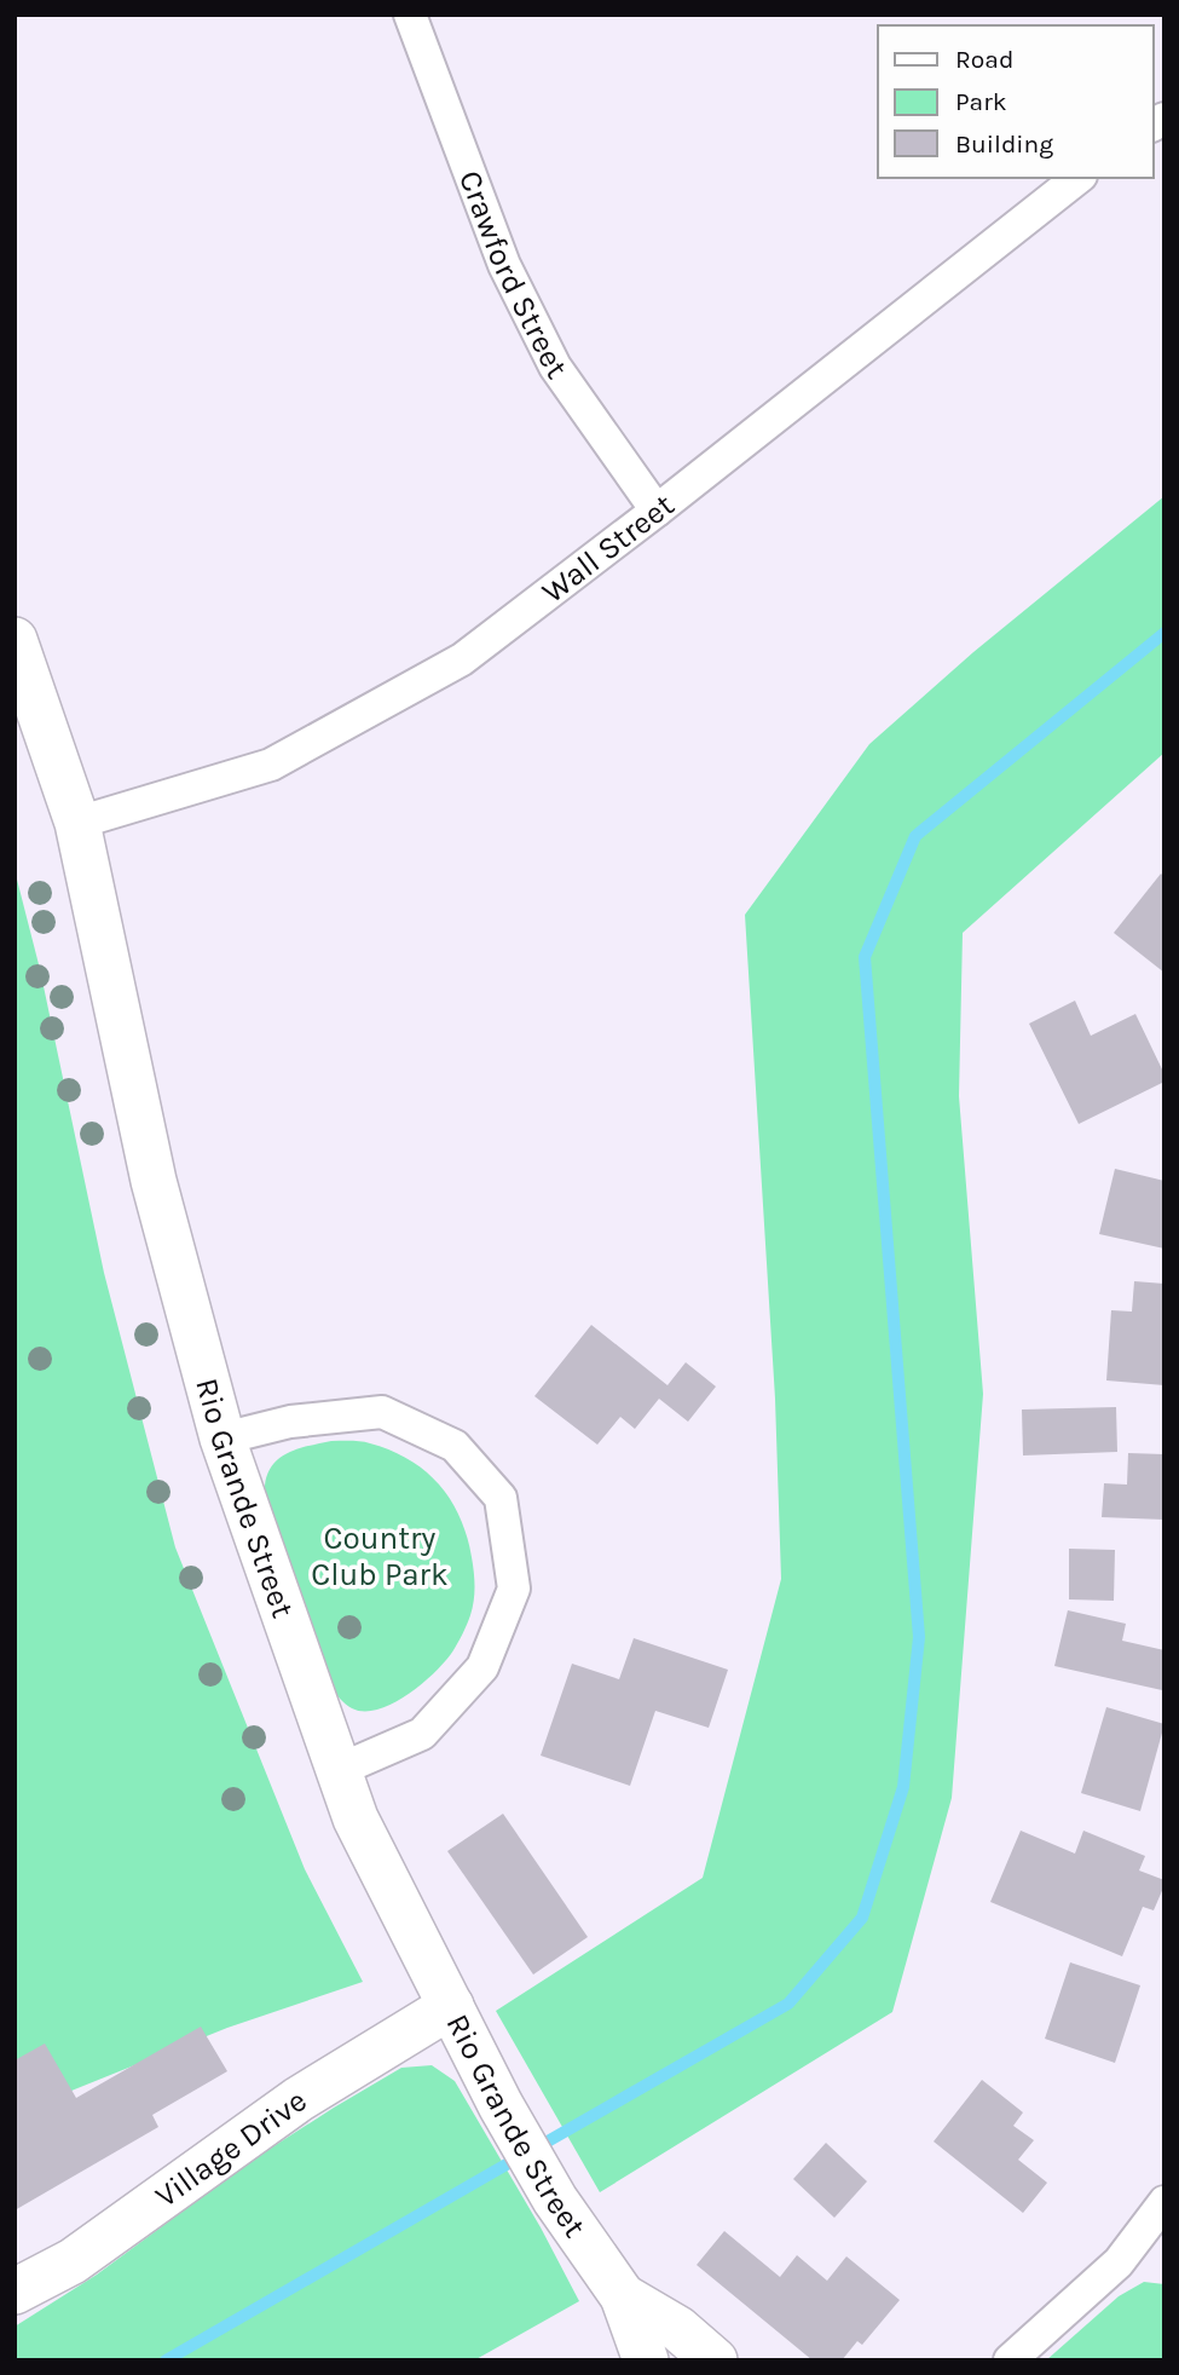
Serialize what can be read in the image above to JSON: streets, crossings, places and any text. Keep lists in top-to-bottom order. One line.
{"streets":{"street":["Crawford Street","Wall Street","Rio Grande Street","Village Drive"]},"crossings":[["Crawford Street","Wall Street"],["Wall Street","Rio Grande Street"],["Rio Grande Street","Village Drive"]],"parks":["Country Club Park"],"legend":["Road","Park","Building"]}
